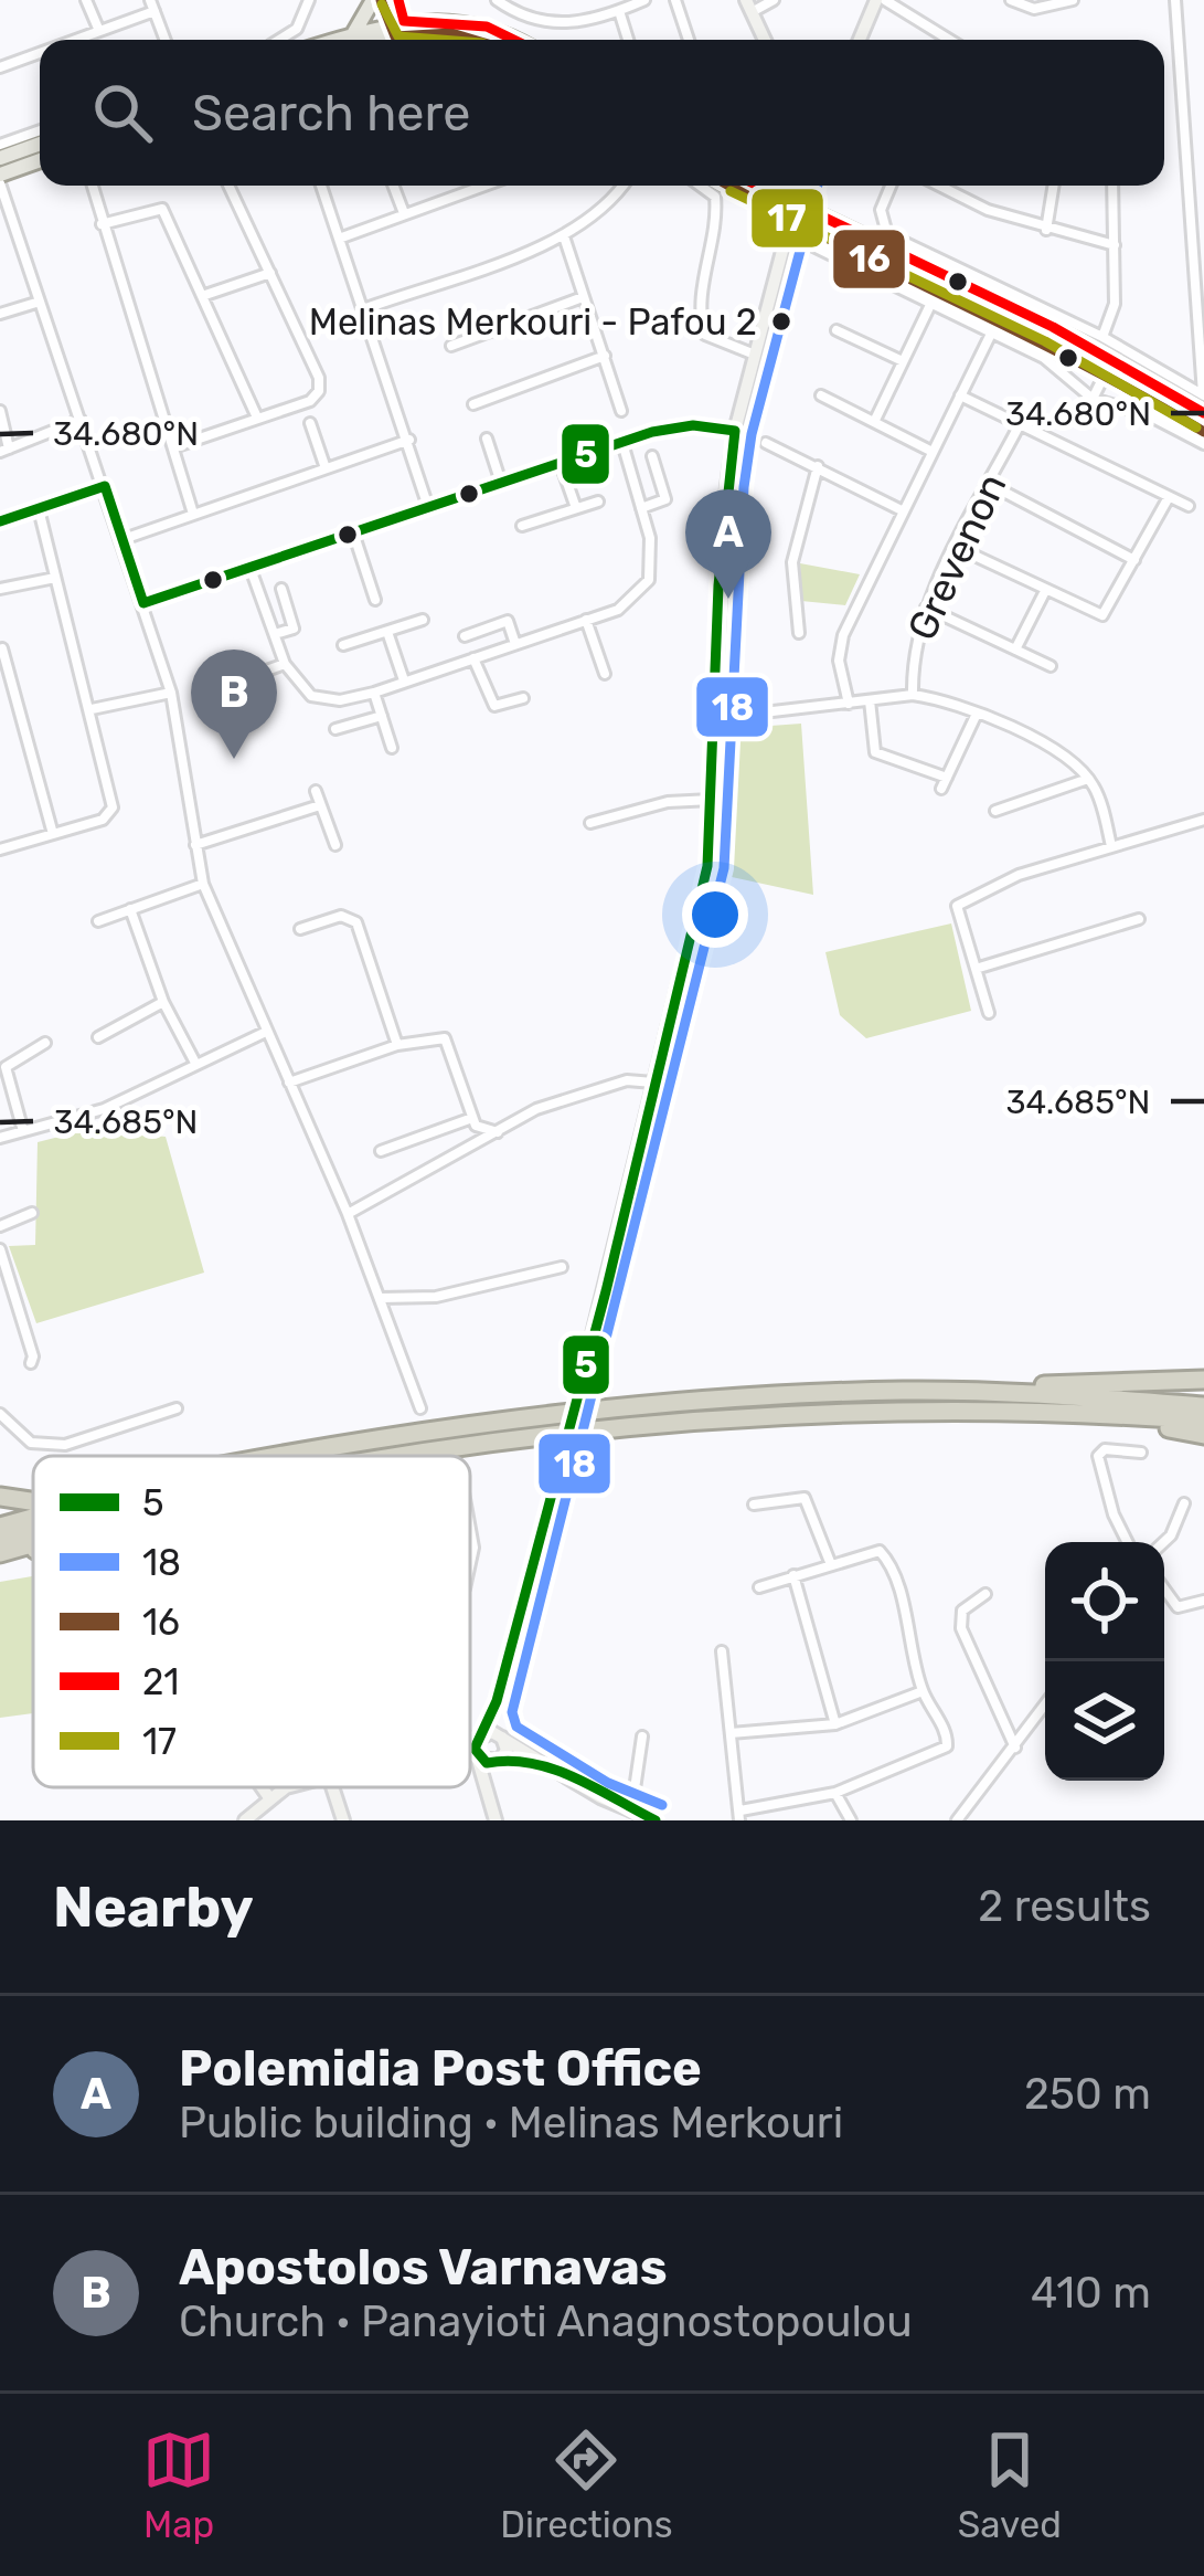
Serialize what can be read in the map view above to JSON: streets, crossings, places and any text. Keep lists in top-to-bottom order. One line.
{"streets":{"street":["Grevenon"]},"places":["Melinas Merkouri - Pafou 2"],"lines":["transit line 16","transit line 21","transit line 17","transit line 18","transit line 5"],"legend":["5","18","16","21","17"],"page":{"search":"Search here","pins":["A","B"],"heading":["Nearby","2 results"],"list":[{"mark":"A","name":"Polemidia Post Office","note":"Public building · Melinas Merkouri","value":"250 m"},{"mark":"B","name":"Apostolos Varnavas","note":"Church · Panayioti Anagnostopoulou","value":"410 m"}],"nav":["Map","Directions","Saved"]},"coordinates":["34.680°N","34.685°N"]}
